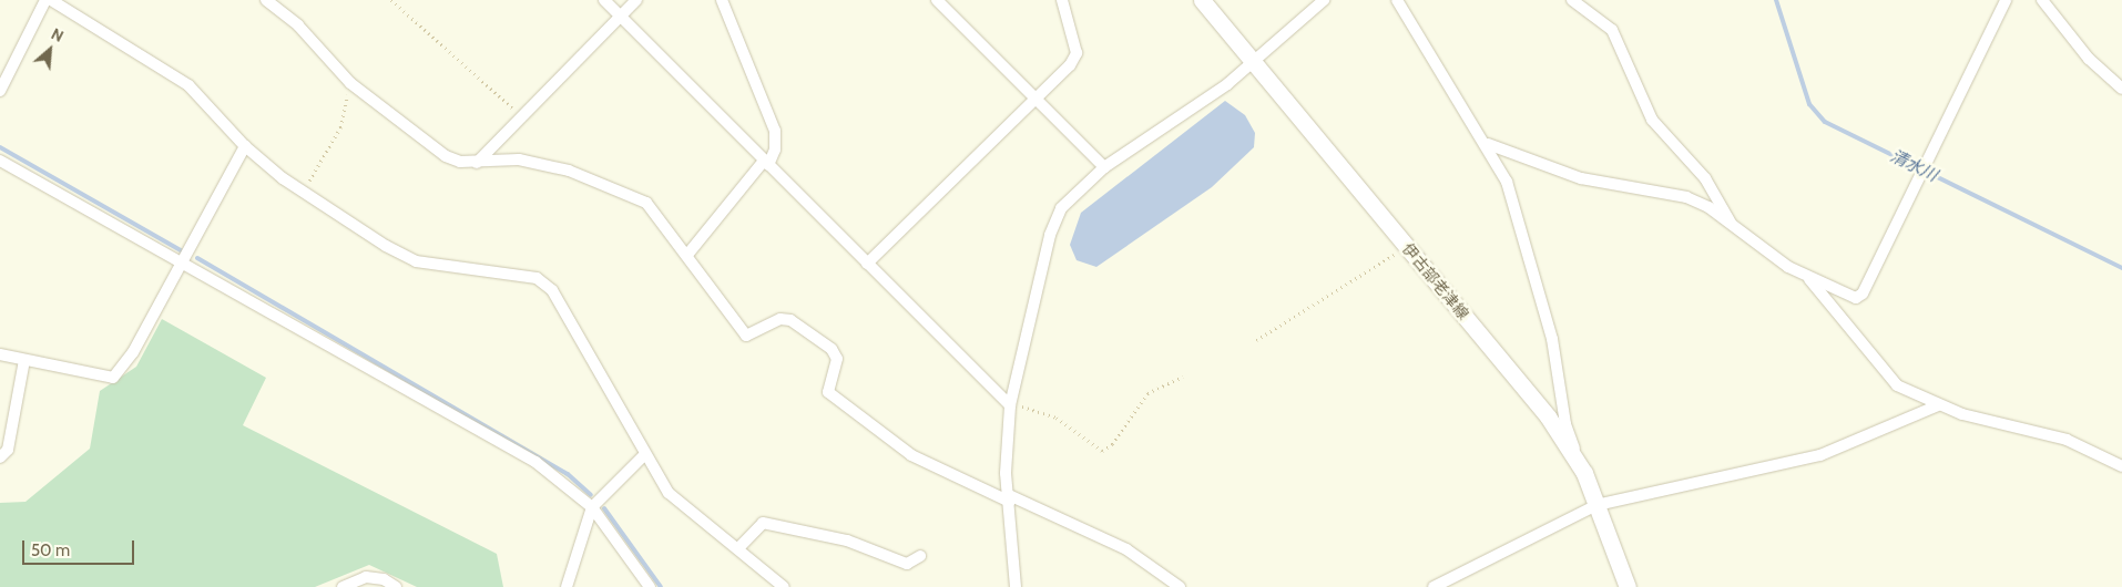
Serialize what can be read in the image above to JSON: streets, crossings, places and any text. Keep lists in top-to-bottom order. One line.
{"streets":{"main road":["伊古部老津線"]},"water":["清水川"],"scale_bar":"50 m","north":"top right"}
